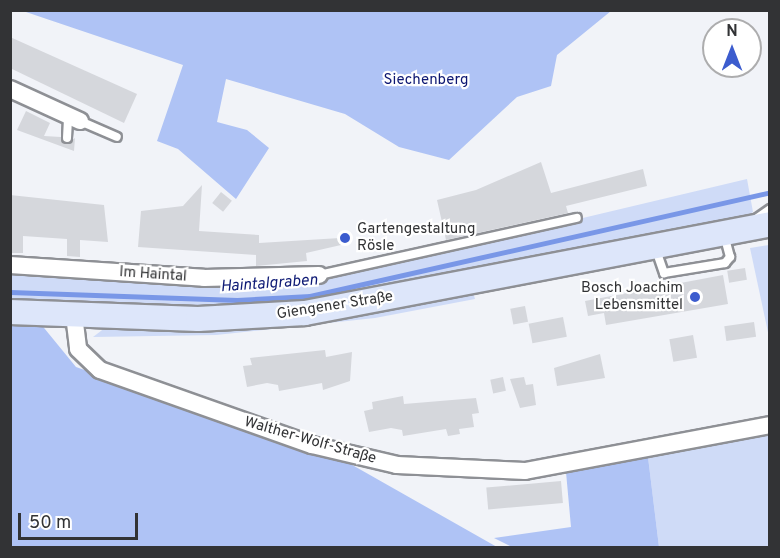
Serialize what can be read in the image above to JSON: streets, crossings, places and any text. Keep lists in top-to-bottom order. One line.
{"streets":{"main road":["Giengener Straße"],"street":["Im Haintal","Walther-Wolf-Straße"]},"crossings":[["Giengener Straße","Walther-Wolf-Straße"]],"water":["Haintalgraben"],"parks":["Siechenberg"],"places":["Gartengestaltung Rösle","Bosch Joachim Lebensmittel"],"scale_bar":"50 m","north":"top"}
